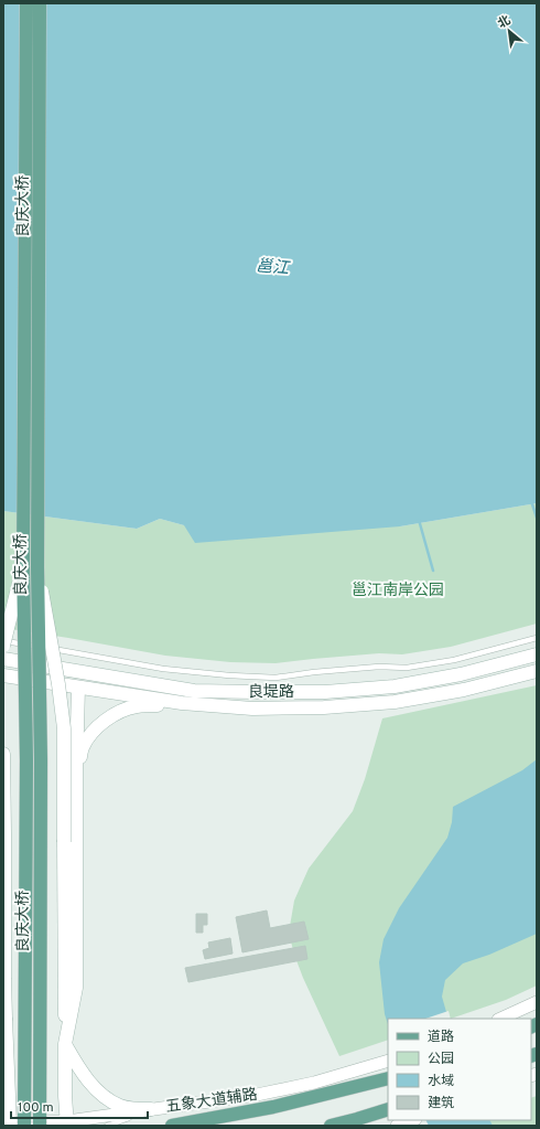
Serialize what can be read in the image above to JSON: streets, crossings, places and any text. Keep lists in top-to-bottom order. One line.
{"streets":{"main road":["良庆大桥","良堤路"],"street":["五象大道辅路"]},"water":["邕江"],"parks":["邕江南岸公园"],"legend":["道路","公园","水域","建筑"],"scale_bar":"100 m","north":"top left"}
